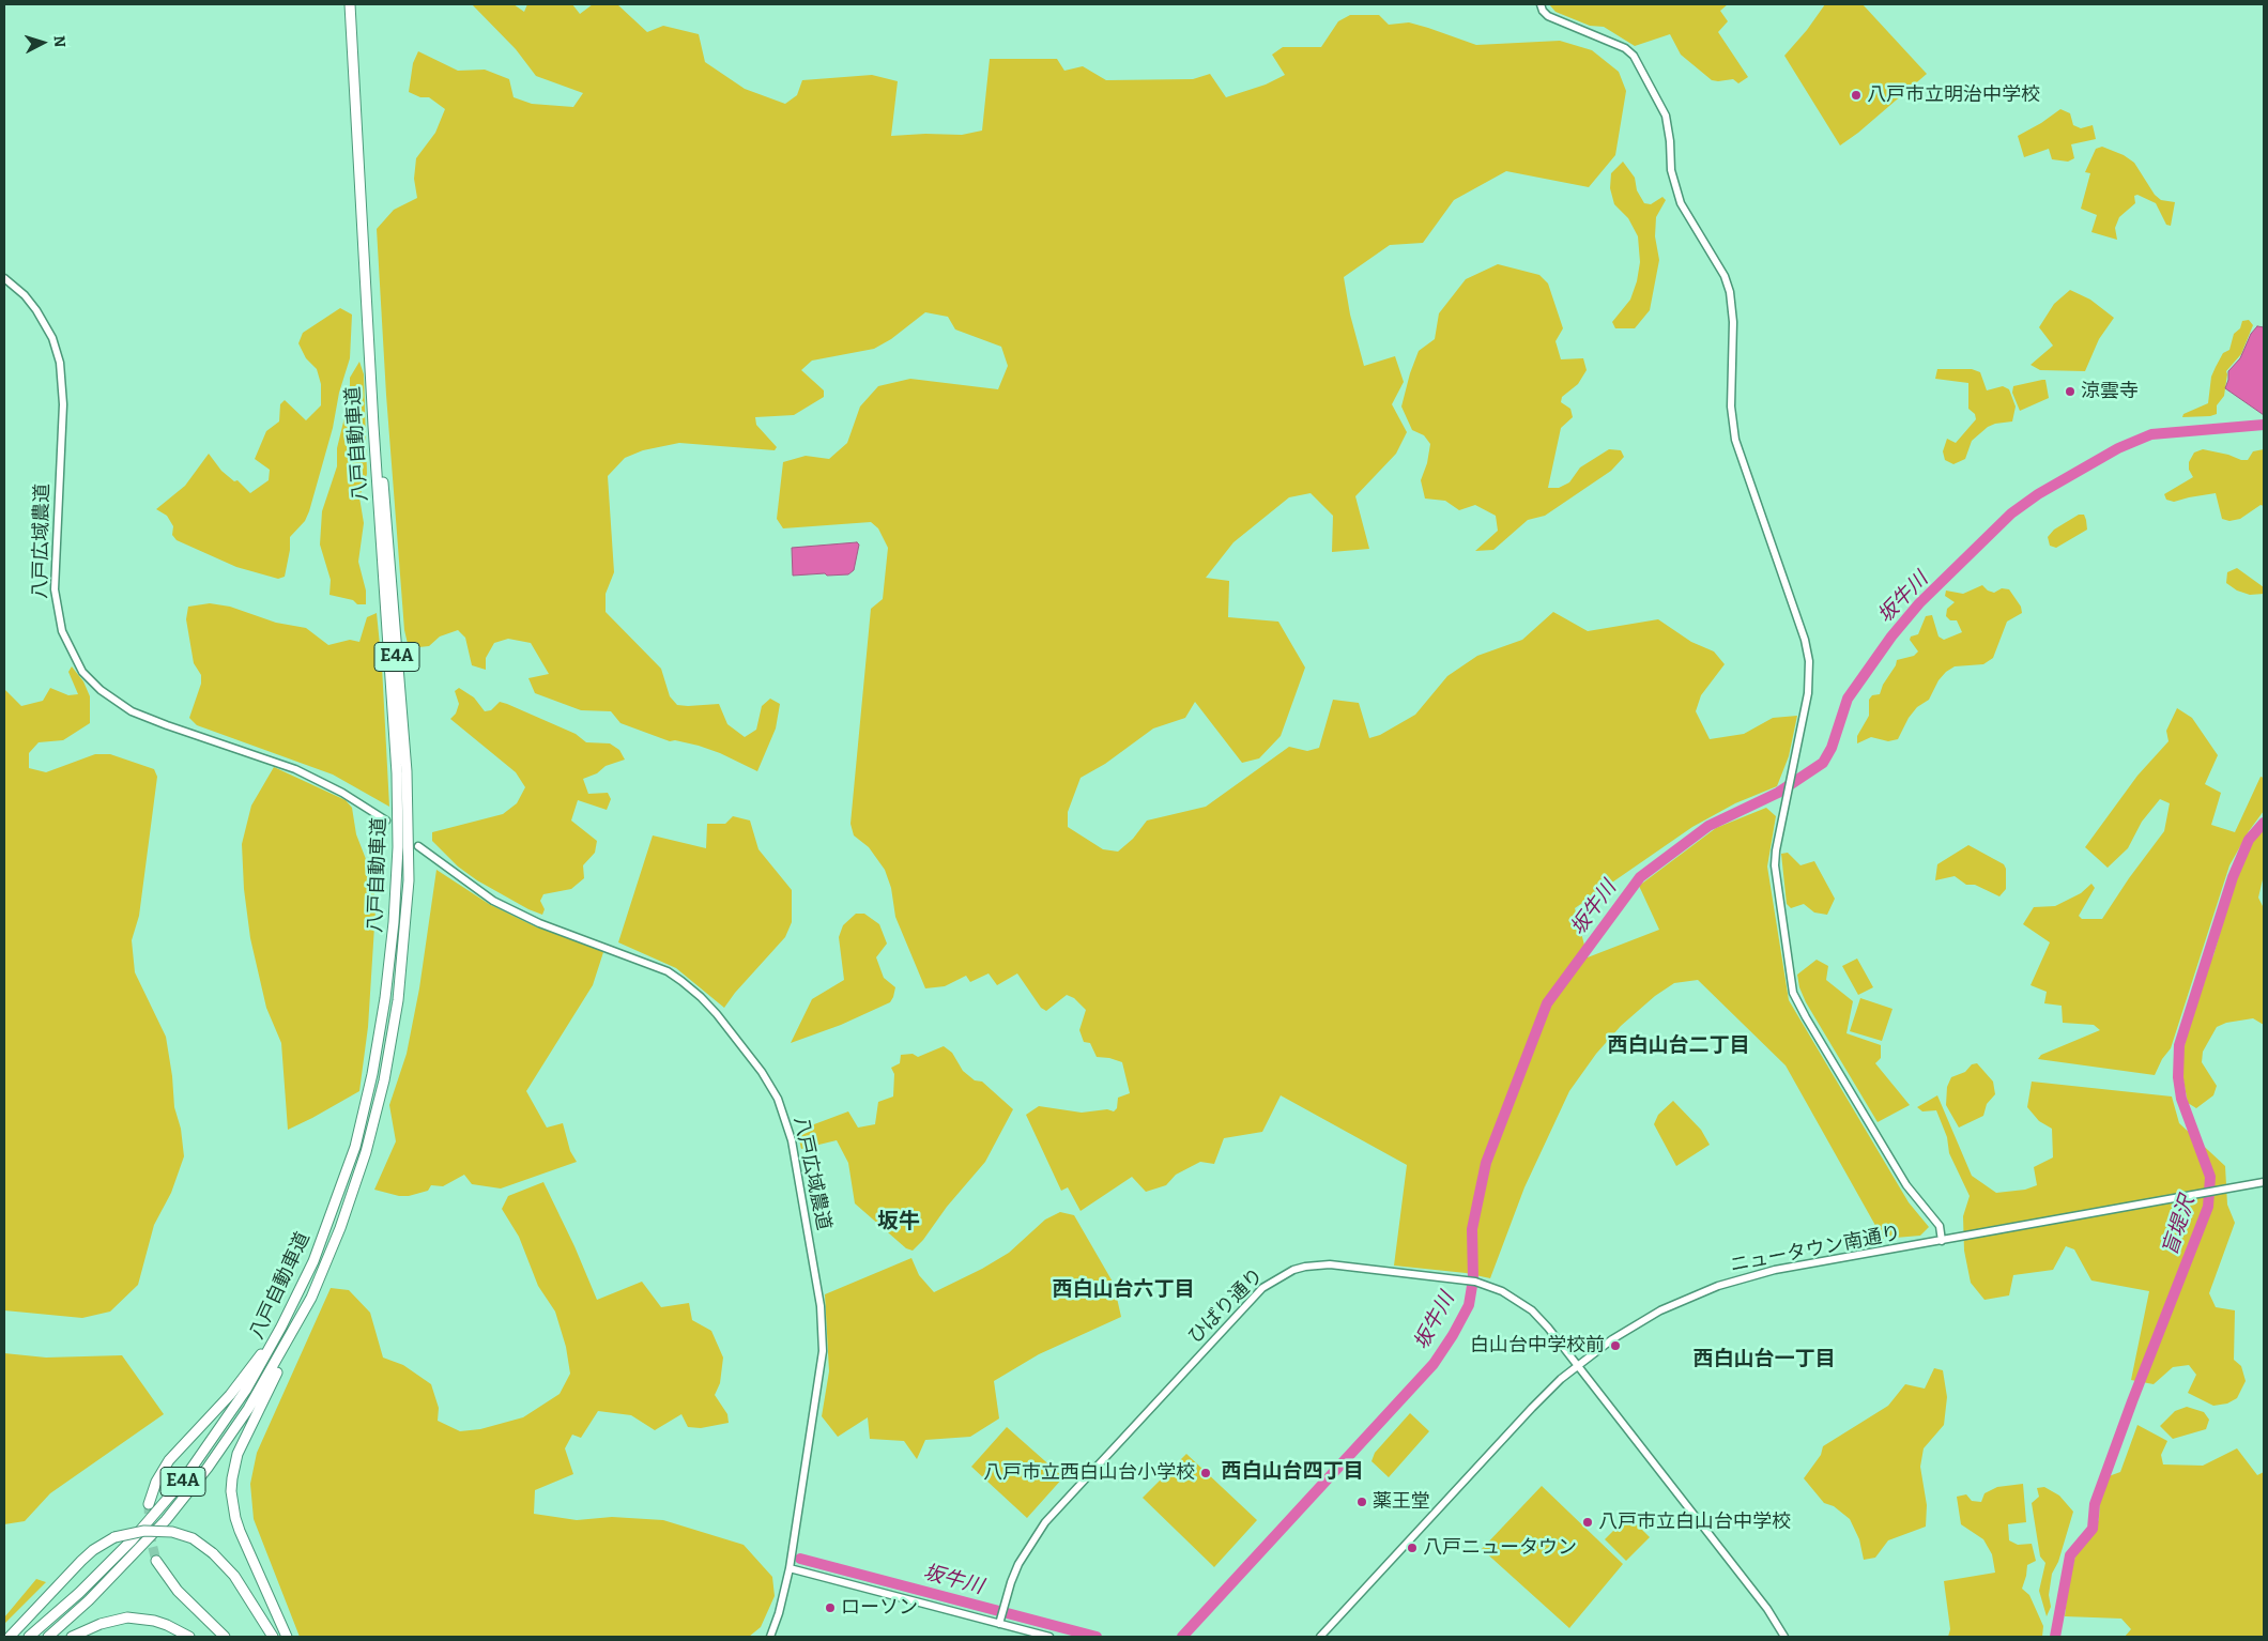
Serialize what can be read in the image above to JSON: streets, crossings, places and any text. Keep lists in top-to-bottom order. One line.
{"streets":{"highway":["八戸自動車道","E4A"],"street":["八戸広域農道","ニュータウン南通り","ひばり通り"]},"crossings":[["ニュータウン南通り","ひばり通り"]],"districts":["西白山台二丁目","坂牛","西白山台六丁目","西白山台一丁目","西白山台四丁目"],"water":["坂牛川","盲堤沢"],"places":["八戸市立明治中学校","涼雲寺","白山台中学校前","八戸市立西白山台小学校","薬王堂","八戸市立白山台中学校","八戸ニュータウン","ローソン"],"north":"right"}
